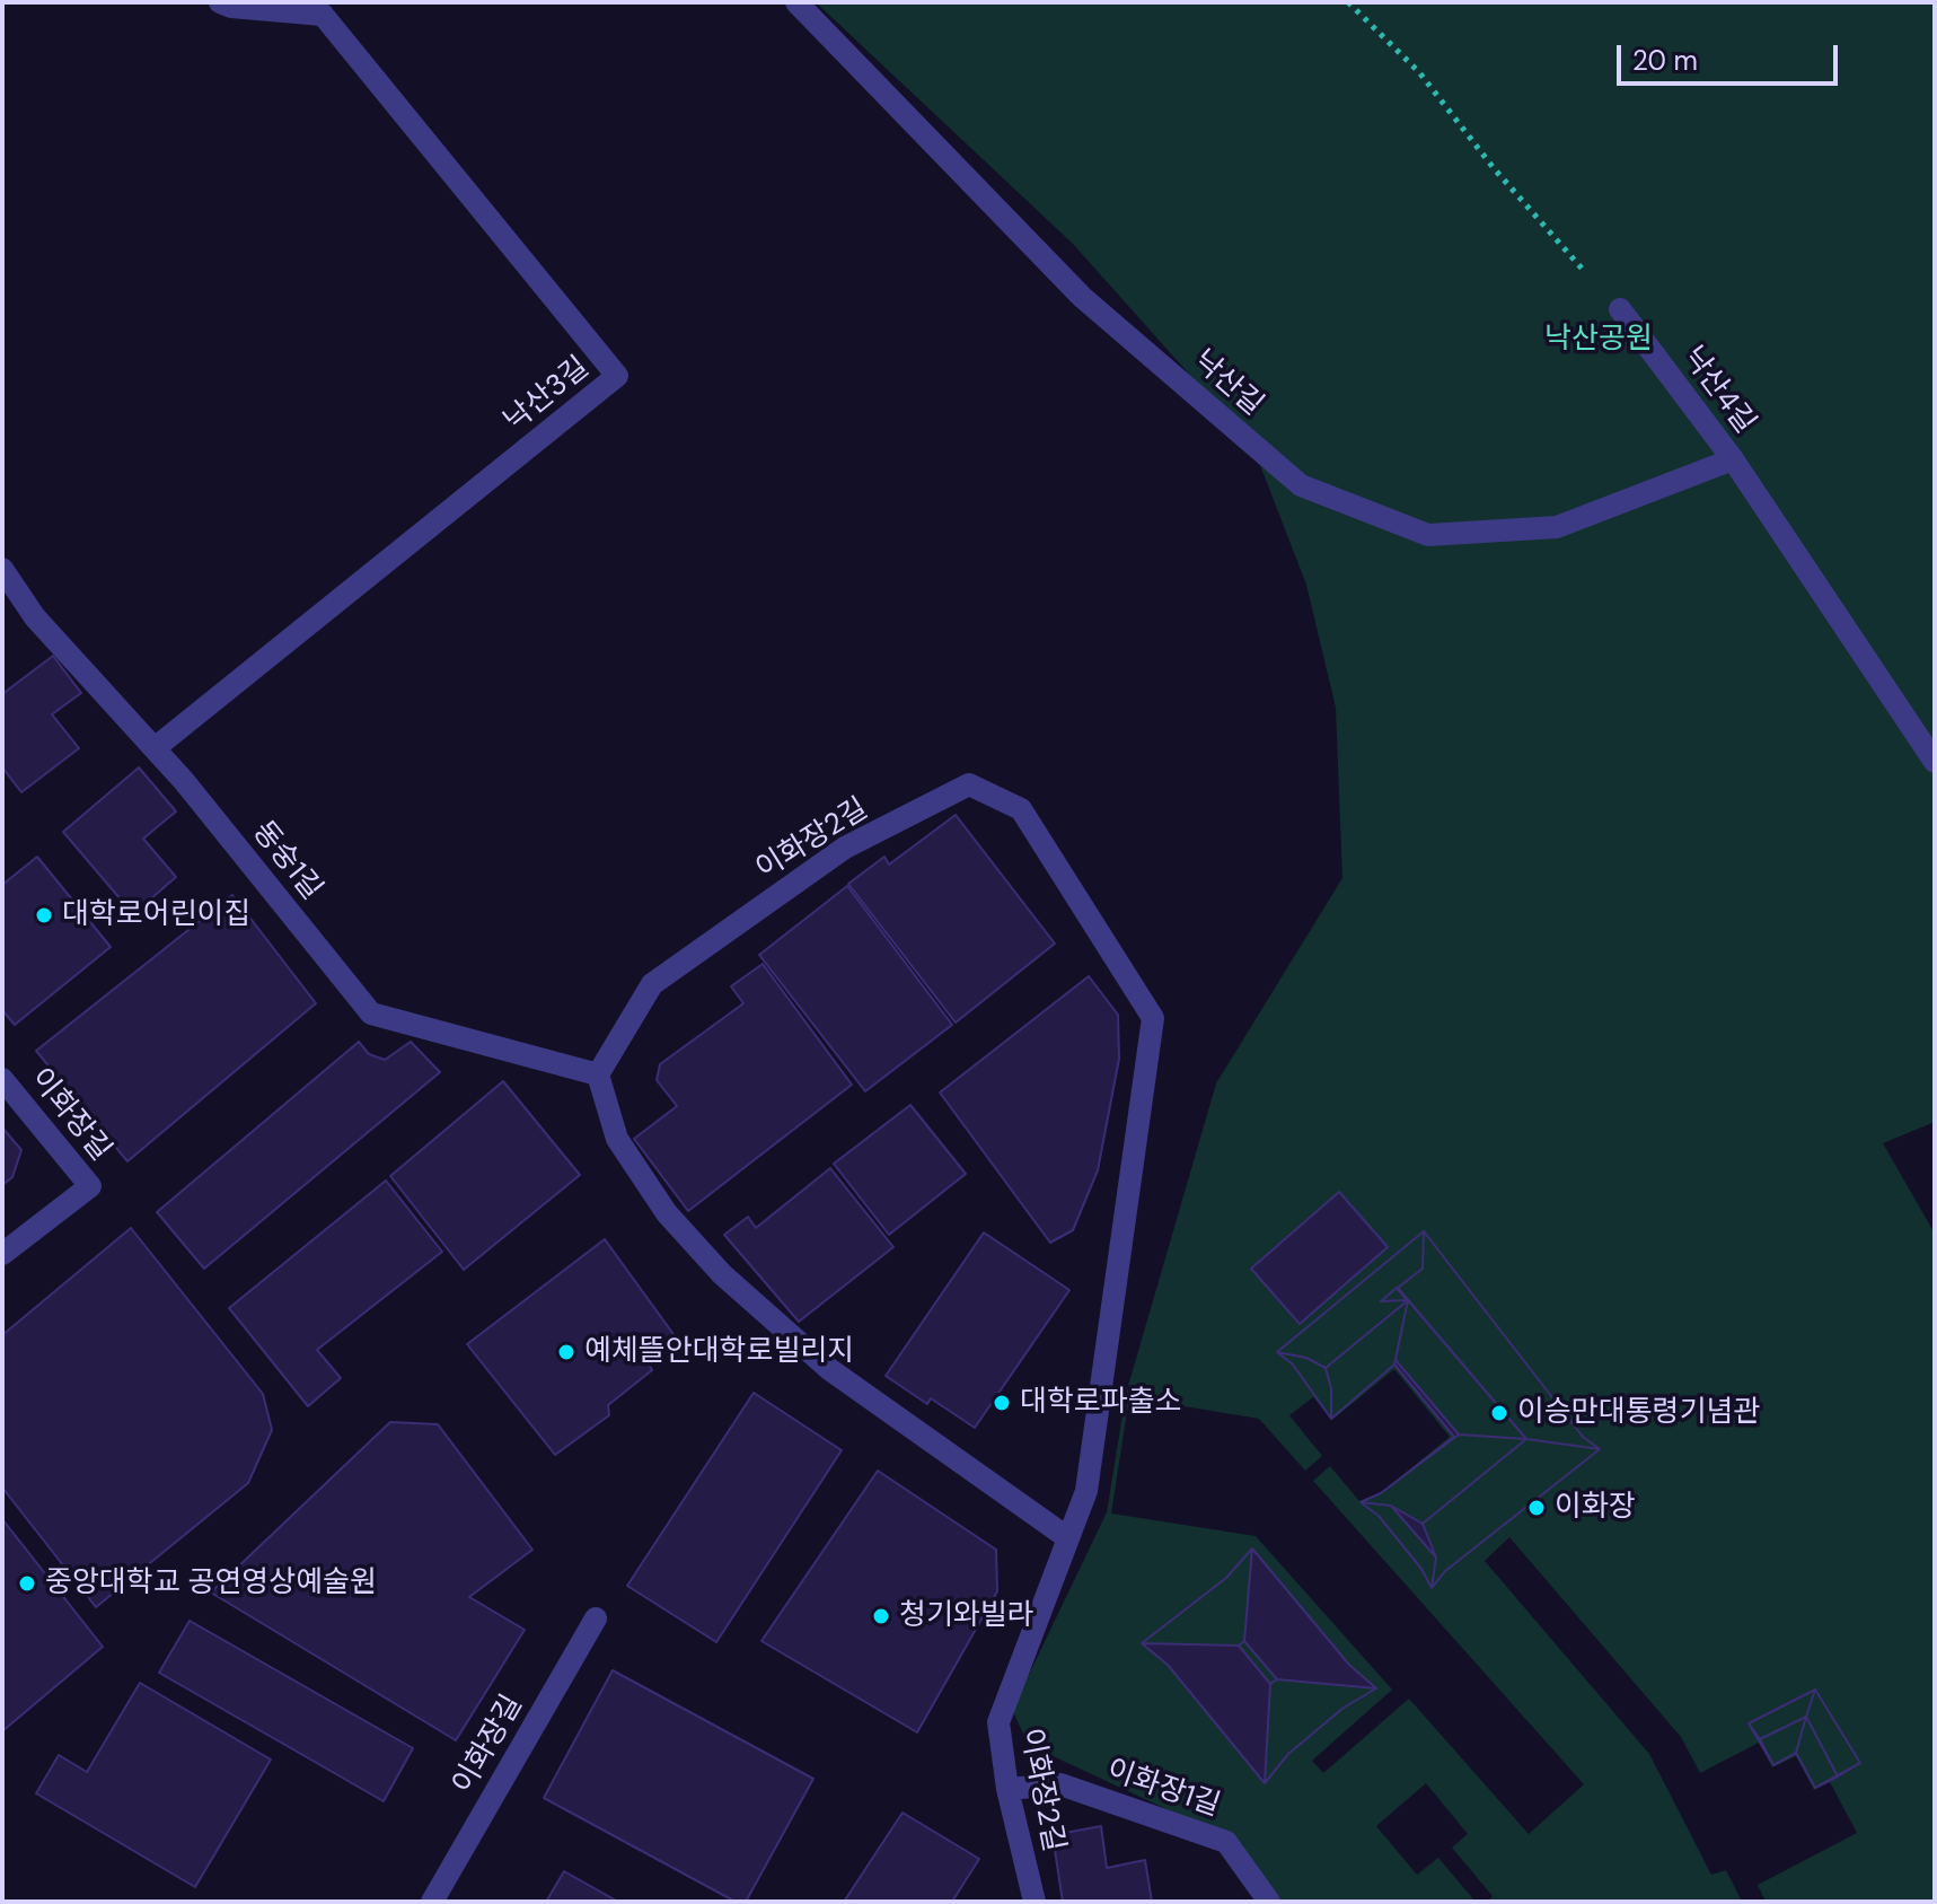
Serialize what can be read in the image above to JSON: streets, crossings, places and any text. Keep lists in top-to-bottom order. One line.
{"streets":{"street":["낙산길","낙산4길","낙산3길","이화장2길","동숭1길","이화장길","이화장1길"]},"crossings":[["낙산길","낙산4길"],["낙산3길","동숭1길"],["이화장2길","동숭1길"],["이화장2길","이화장1길"]],"parks":["낙산공원"],"places":["대학로어린이집","예체뜰안대학로빌리지","대학로파출소","이승만대통령기념관","이화장","중앙대학교 공연영상예술원","청기와빌라"],"scale_bar":"20 m"}
